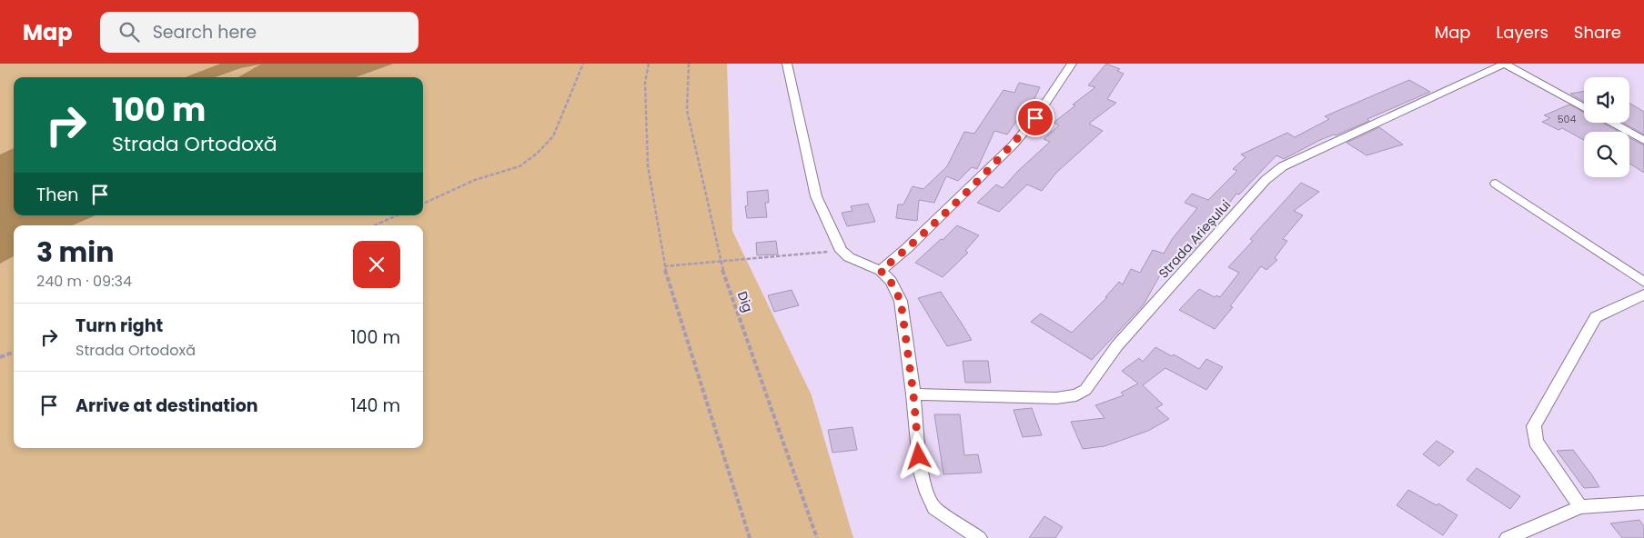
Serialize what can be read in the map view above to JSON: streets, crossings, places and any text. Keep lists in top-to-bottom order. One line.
{"streets":{"street":["Strada Arieșului"],"path":["Dig"]},"house_numbers":["504"],"page":{"header":"Map","search":"Search here","nav":["Map","Layers","Share"],"turn":["100 m","Strada Ortodoxă"],"then":"Then","heading":["3 min","240 m · 09:34"],"list":[{"name":"Turn right","note":"Strada Ortodoxă","value":"100 m"},{"name":"Arrive at destination","value":"140 m"}]}}
